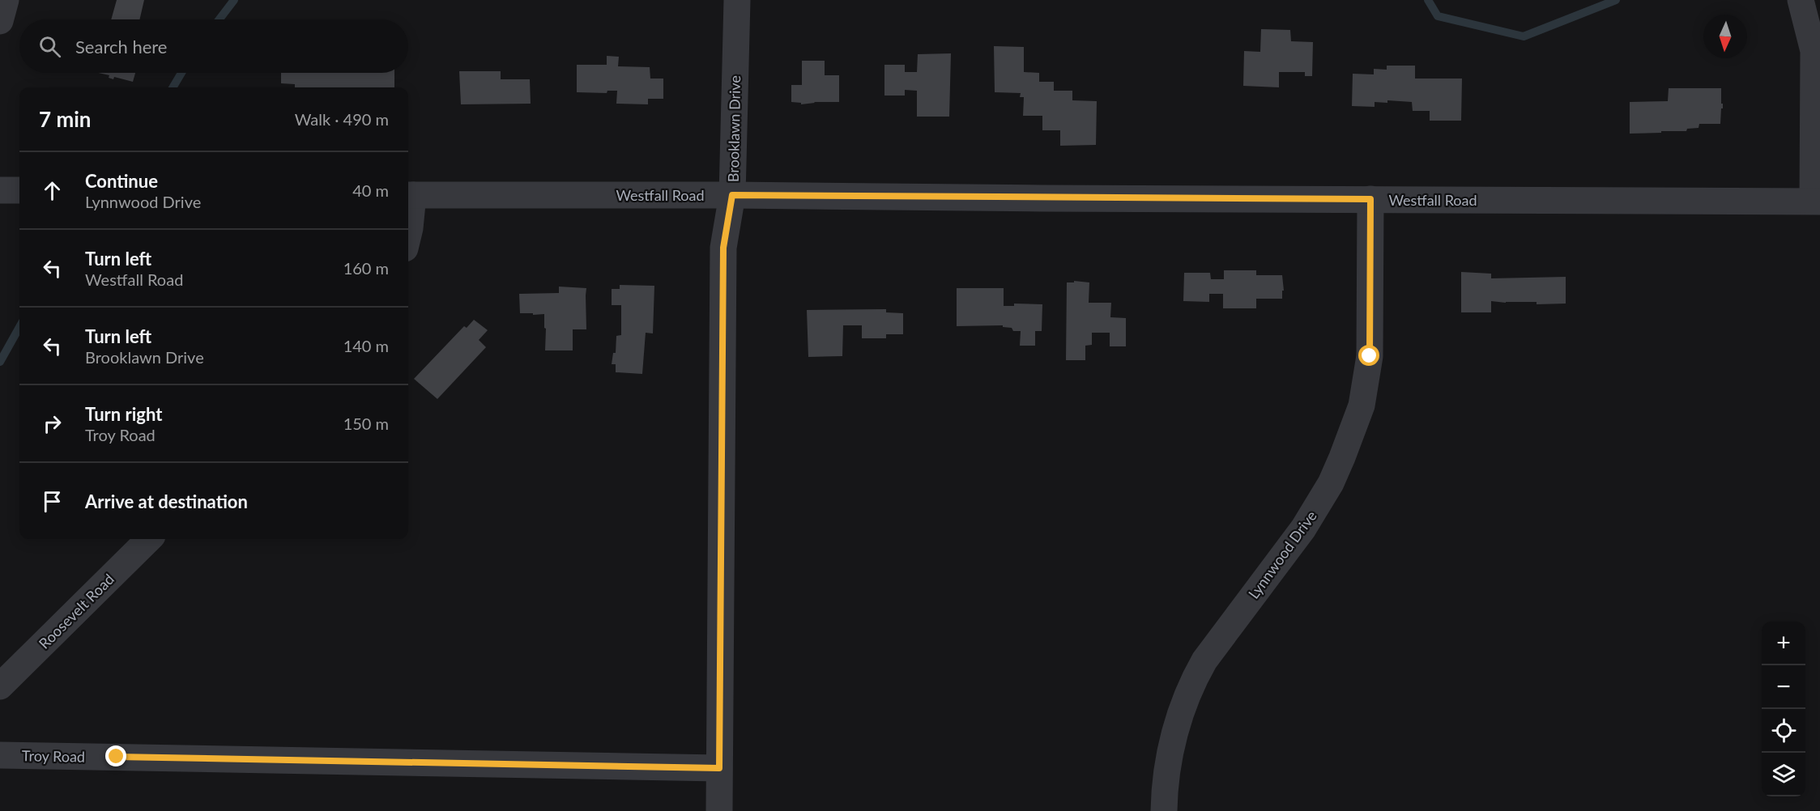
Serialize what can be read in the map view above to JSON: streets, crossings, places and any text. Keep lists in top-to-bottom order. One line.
{"streets":{"street":["Brooklawn Drive","Westfall Road","Lynnwood Drive","Roosevelt Road","Troy Road"]},"crossings":[["Brooklawn Drive","Westfall Road"],["Brooklawn Drive","Troy Road"],["Westfall Road","Lynnwood Drive"]],"north":"bottom","page":{"search":"Search here","heading":["7 min","Walk · 490 m"],"list":[["Continue","Lynnwood Drive","40 m"],["Turn left","Westfall Road","160 m"],["Turn left","Brooklawn Drive","140 m"],["Turn right","Troy Road","150 m"],"Arrive at destination"],"map_buttons":["+","−"]}}
